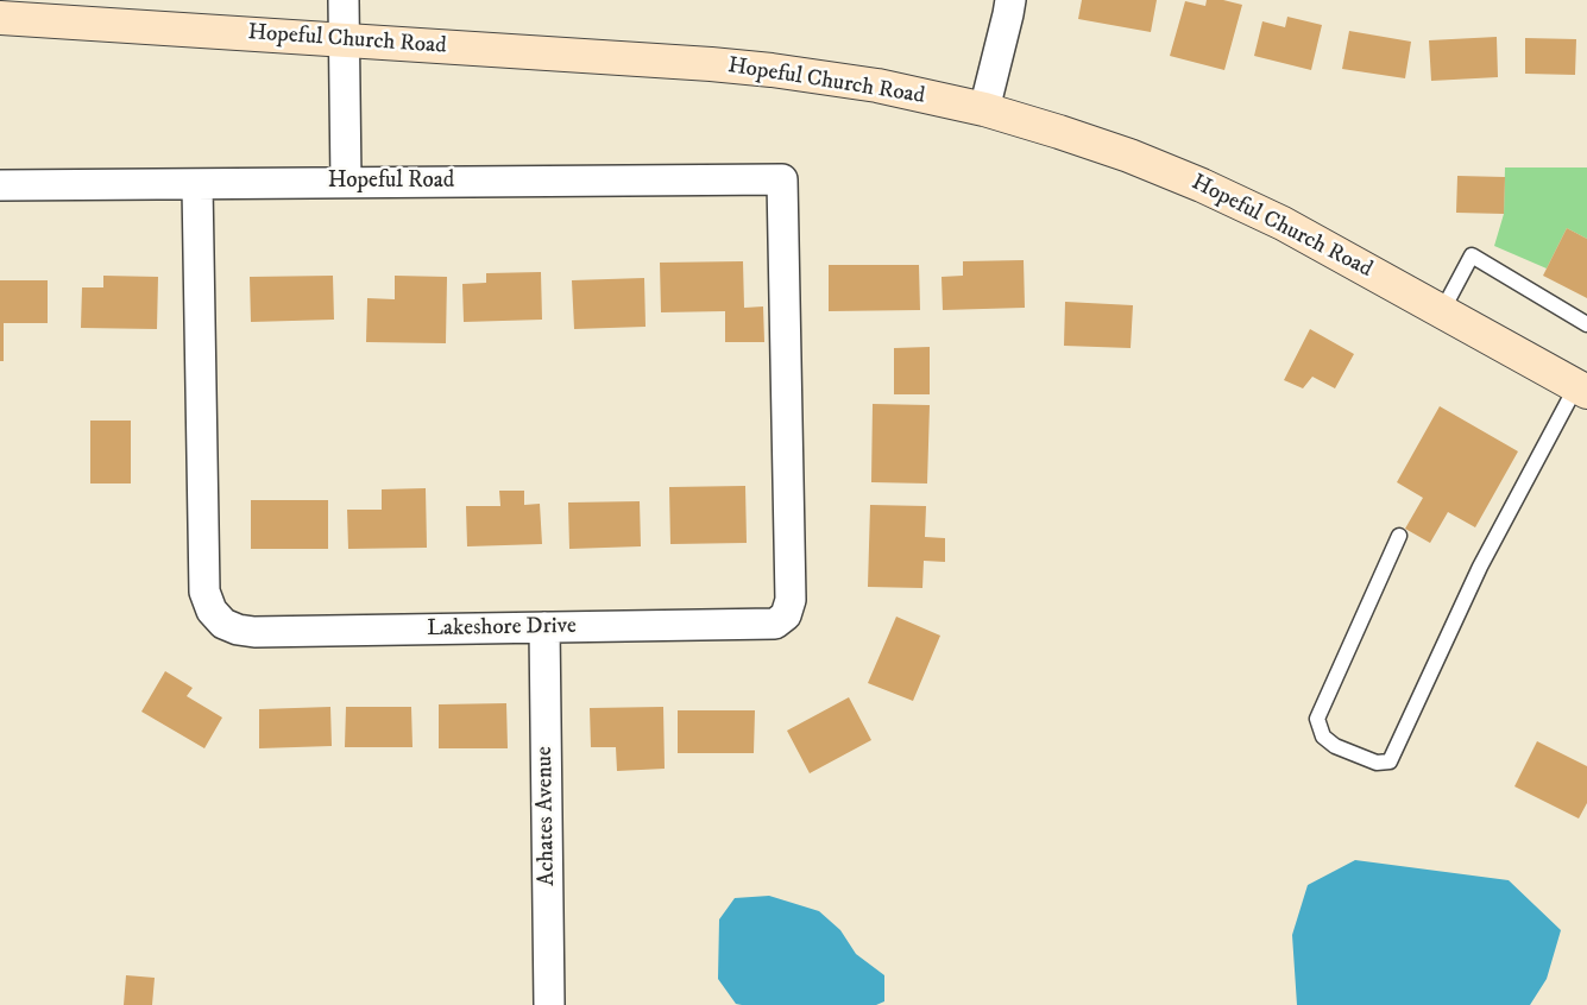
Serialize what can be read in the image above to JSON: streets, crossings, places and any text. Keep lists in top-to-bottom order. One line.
{"streets":{"main road":["Hopeful Church Road"],"street":["Hopeful Road","Lakeshore Drive","Achates Avenue"]},"crossings":[["Hopeful Road","Lakeshore Drive"],["Lakeshore Drive","Achates Avenue"]]}
